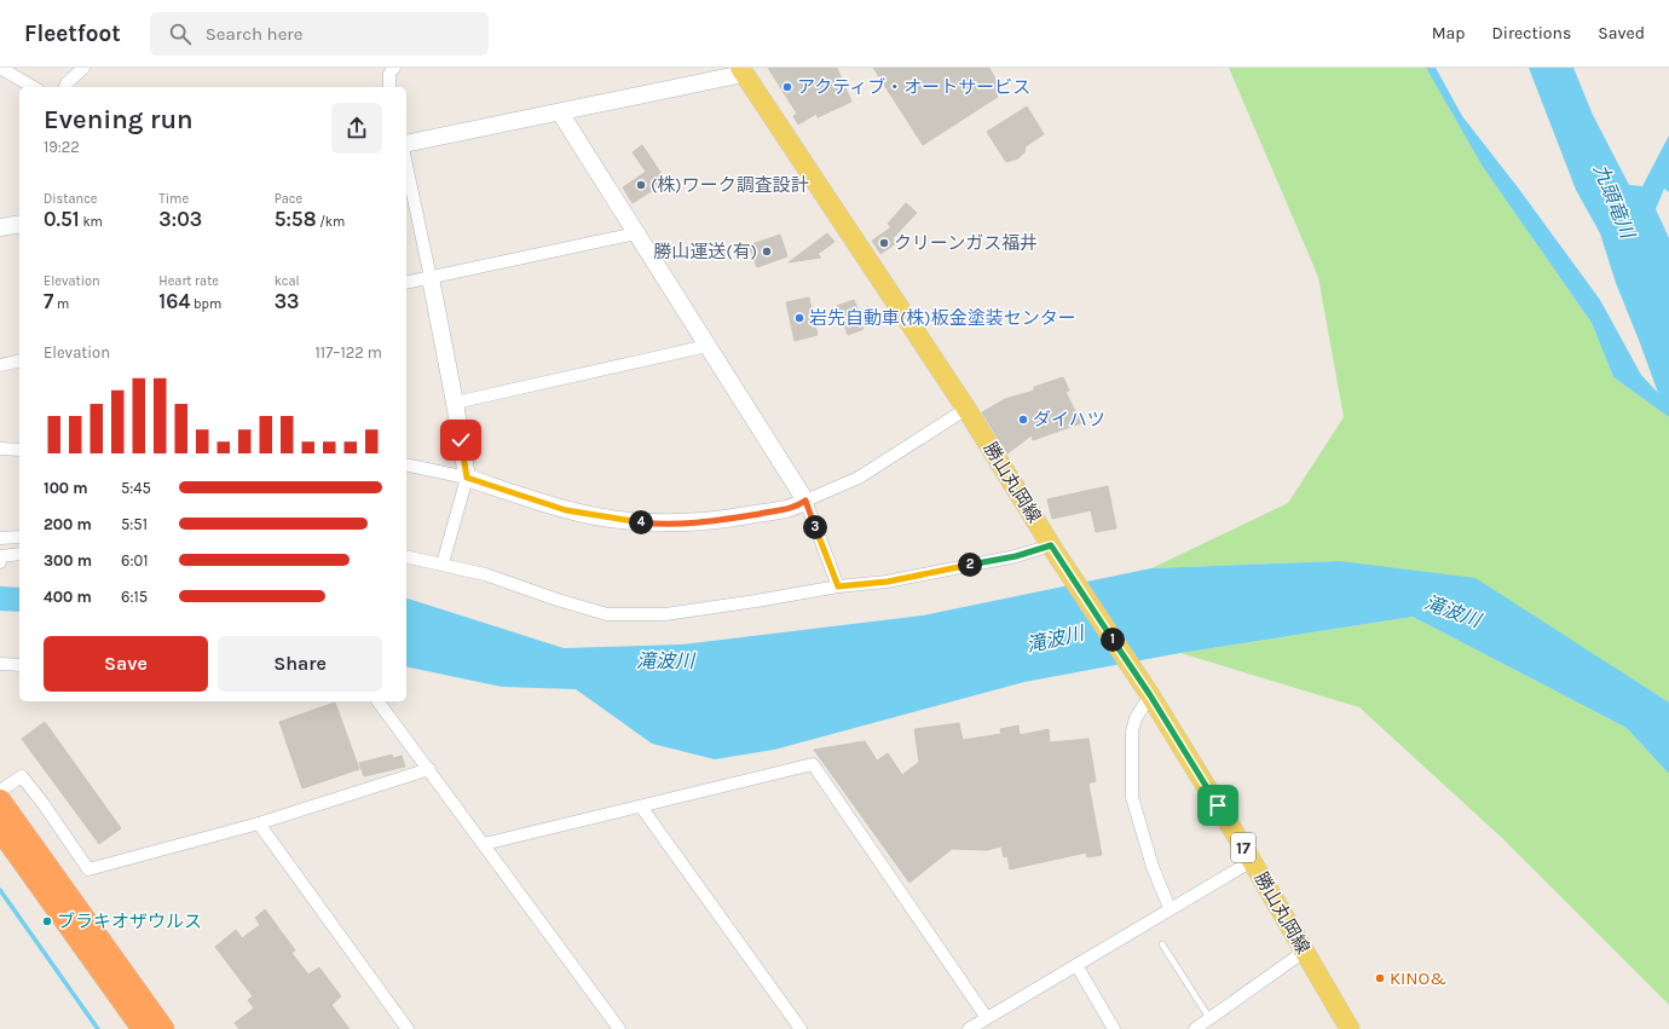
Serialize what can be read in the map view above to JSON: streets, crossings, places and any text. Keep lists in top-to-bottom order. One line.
{"streets":{"main road":["勝山丸岡線","17"]},"water":["九頭竜川","滝波川"],"places":["アクティブ・オートサービス","(株)ワーク調査設計","クリーンガス福井","勝山運送(有)","岩先自動車(株)板金塗装センター","ダイハツ","ブラキオザウルス","KINO&"],"page":{"header":"Fleetfoot","search":"Search here","nav":["Map","Directions","Saved"],"heading":["Evening run","19:22"],"stats":[["Distance","0.51 km"],["Time","3:03"],["Pace","5:58 /km"],["Elevation","7 m"],["Heart rate","164 bpm"],["kcal","33"]],"chart":["Elevation","117–122 m"],"list":[{"name":"100 m","note":"5:45"},{"name":"200 m","note":"5:51"},{"name":"300 m","note":"6:01"},{"name":"400 m","note":"6:15"}],"pins":["4","3","2","1"],"buttons":["Save","Share"]}}
